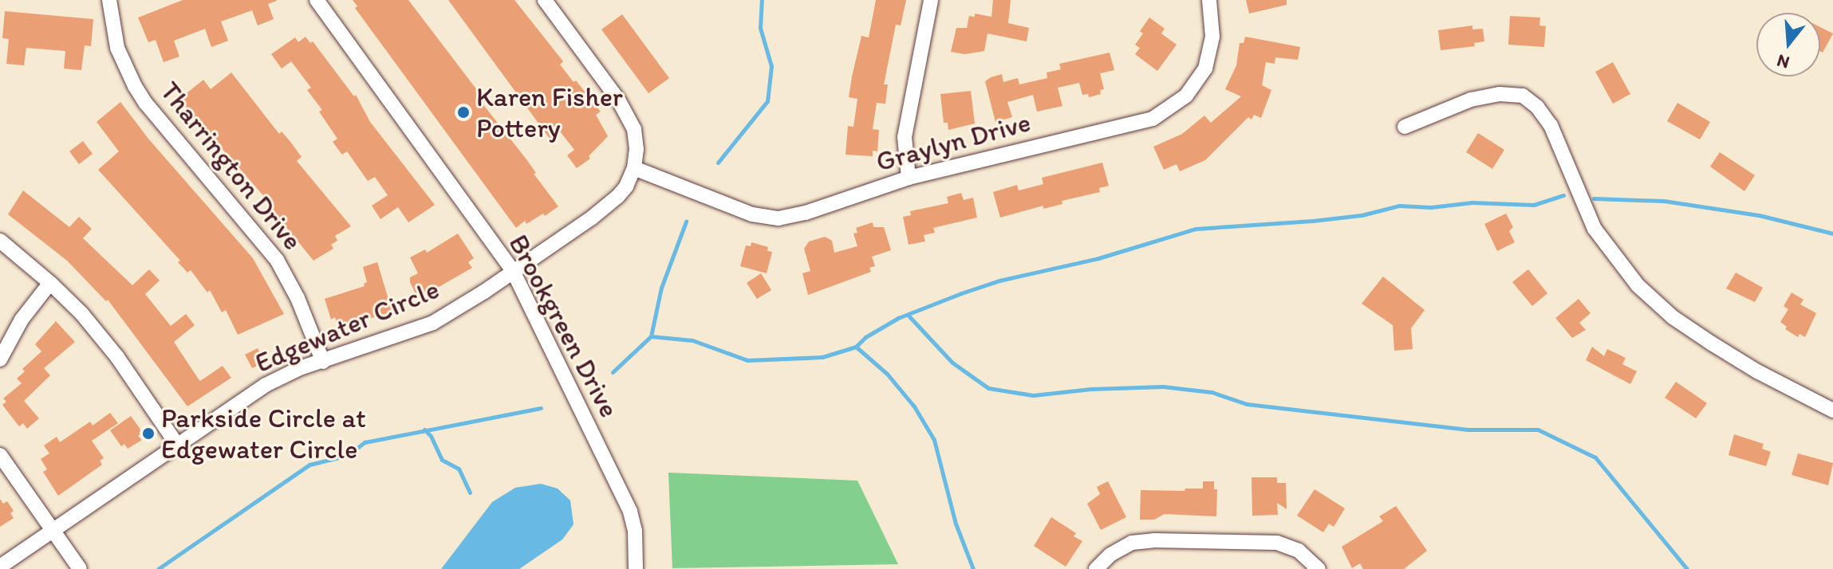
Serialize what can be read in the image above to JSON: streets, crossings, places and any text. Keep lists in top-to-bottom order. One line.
{"streets":{"street":["Graylyn Drive","Tharrington Drive","Edgewater Circle","Brookgreen Drive"]},"crossings":[["Graylyn Drive","Edgewater Circle"],["Tharrington Drive","Edgewater Circle"],["Edgewater Circle","Brookgreen Drive"]],"places":["Karen Fisher Pottery","Parkside Circle at Edgewater Circle"],"north":"bottom"}
